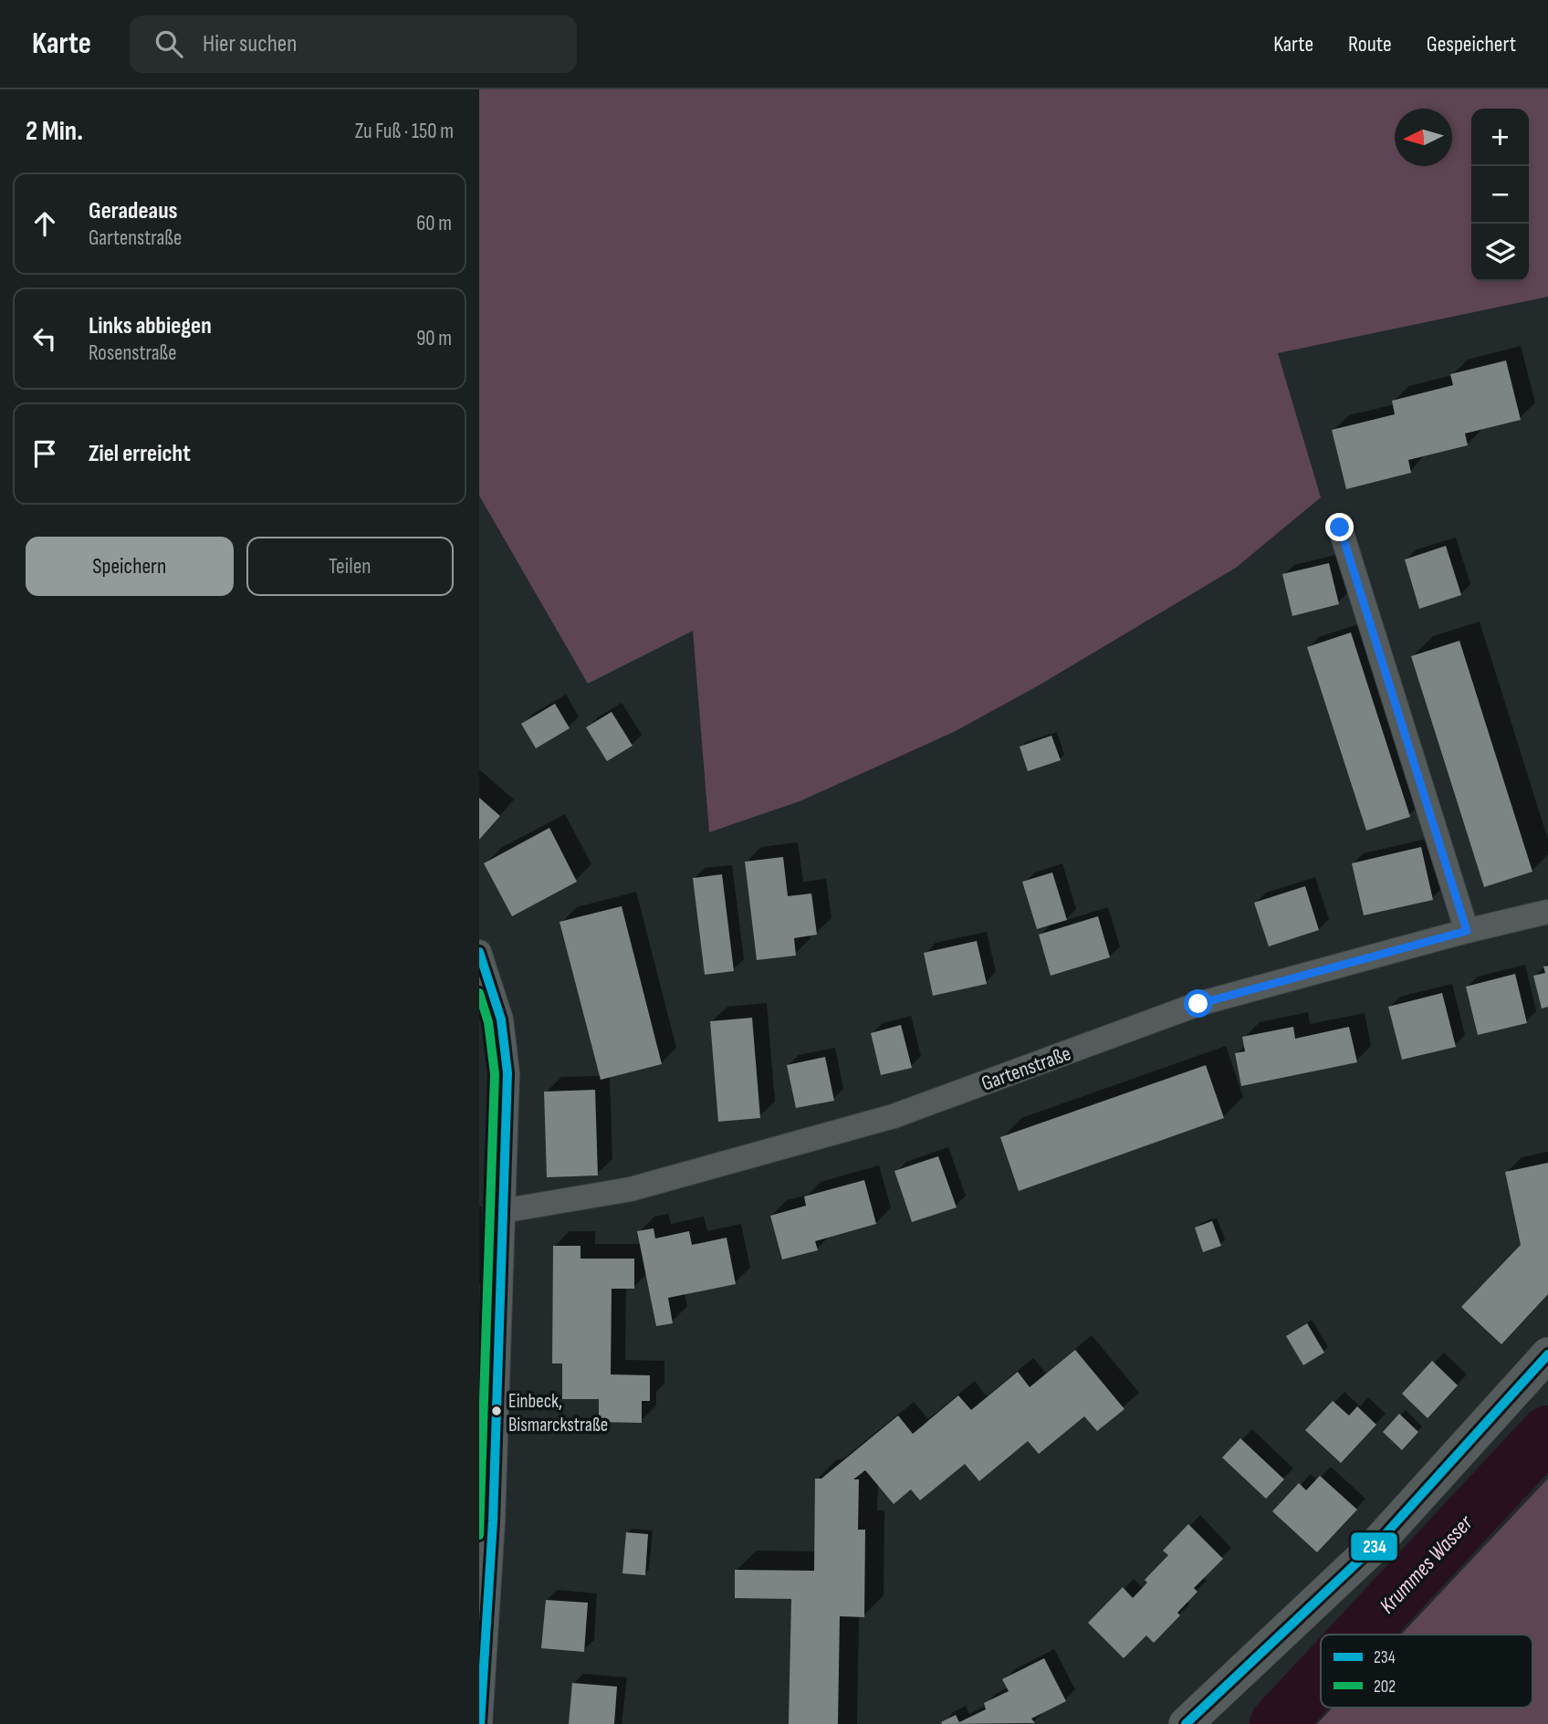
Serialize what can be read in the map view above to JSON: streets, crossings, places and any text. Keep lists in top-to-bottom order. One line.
{"streets":{"street":["Gartenstraße"]},"water":["Krummes Wasser"],"places":["Einbeck, Bismarckstraße"],"lines":["transit line 234","transit line 202"],"legend":["234","202"],"north":"left","page":{"header":"Karte","search":"Hier suchen","nav":["Karte","Route","Gespeichert"],"heading":["2 Min.","Zu Fuß · 150 m"],"map_buttons":["+","−"],"list":[["Geradeaus","Gartenstraße","60 m"],["Links abbiegen","Rosenstraße","90 m"],"Ziel erreicht"],"buttons":["Speichern","Teilen"]}}
